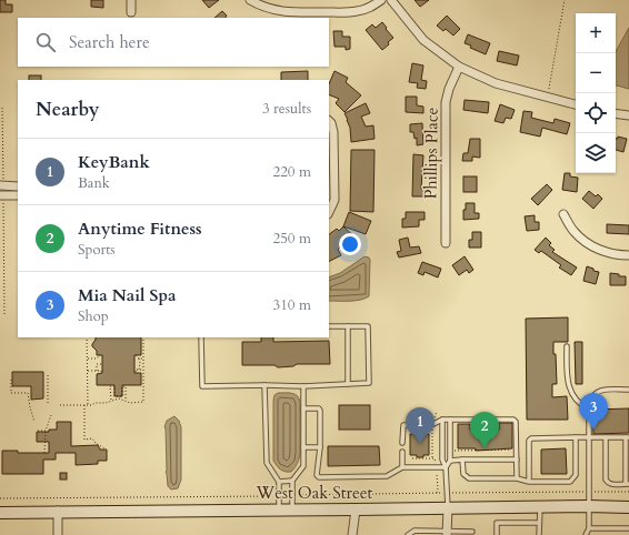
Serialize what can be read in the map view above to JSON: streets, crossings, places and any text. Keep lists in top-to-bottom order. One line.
{"streets":{"main road":["West Oak Street"],"street":["Phillips Place"]},"page":{"map_buttons":["+","−"],"search":"Search here","heading":["Nearby","3 results"],"list":[{"mark":"1","name":"KeyBank","note":"Bank","value":"220 m"},{"mark":"2","name":"Anytime Fitness","note":"Sports","value":"250 m"},{"mark":"3","name":"Mia Nail Spa","note":"Shop","value":"310 m"}],"pins":["3","1","2"]}}
